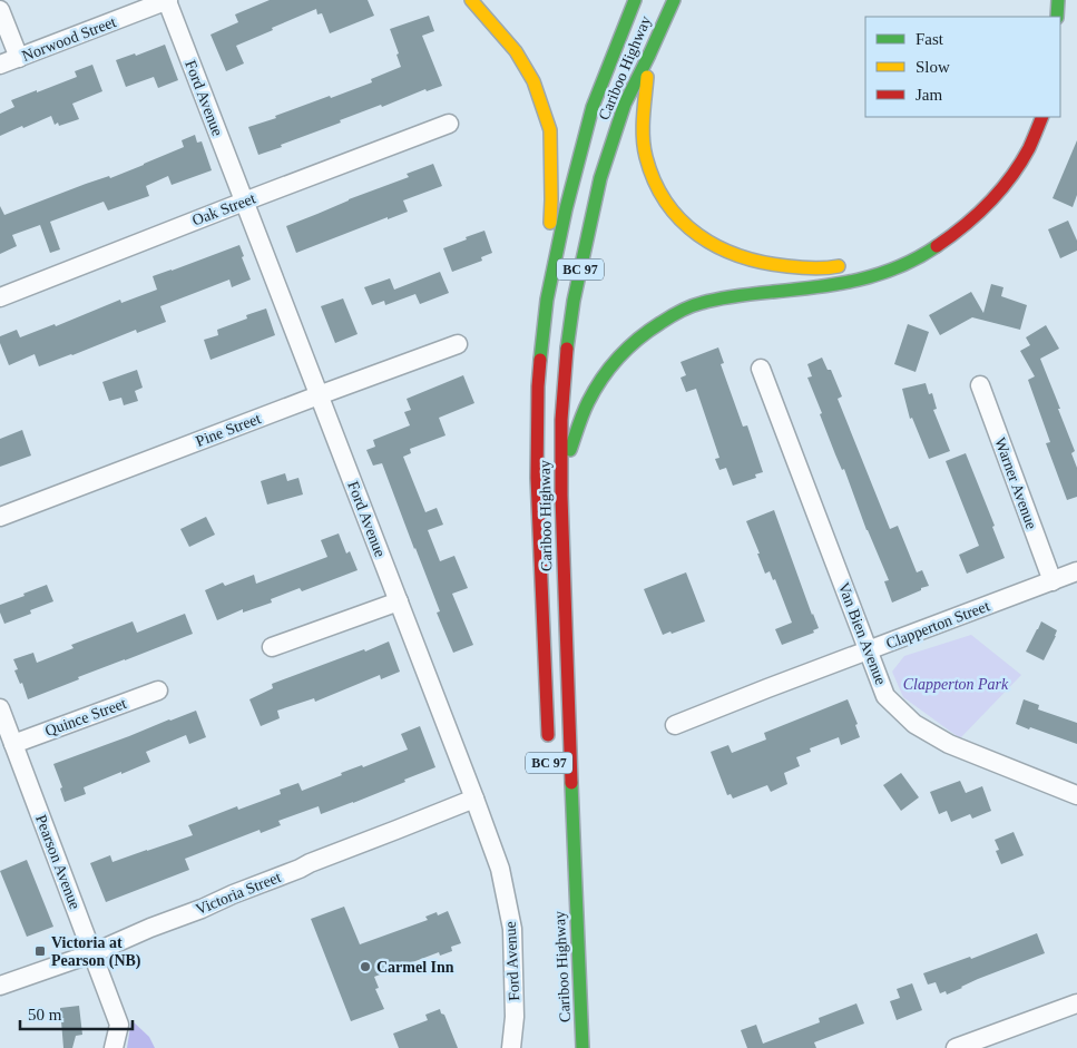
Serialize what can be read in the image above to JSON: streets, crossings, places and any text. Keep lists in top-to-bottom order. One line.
{"streets":{"highway":["Cariboo Highway","BC 97"],"street":["Norwood Street","Ford Avenue","Oak Street","Pine Street","Warner Avenue","Clapperton Street","Van Bien Avenue","Quince Street","Pearson Avenue","Victoria Street"]},"crossings":[["Norwood Street","Ford Avenue"],["Ford Avenue","Oak Street"],["Ford Avenue","Pine Street"],["Ford Avenue","Victoria Street"],["Warner Avenue","Clapperton Street"],["Clapperton Street","Van Bien Avenue"],["Quince Street","Pearson Avenue"],["Pearson Avenue","Victoria Street"]],"parks":["Clapperton Park"],"places":{"transit":["Victoria at Pearson (NB)"],"other":["Carmel Inn"]},"legend":["Fast","Slow","Jam"],"scale_bar":"50 m"}
